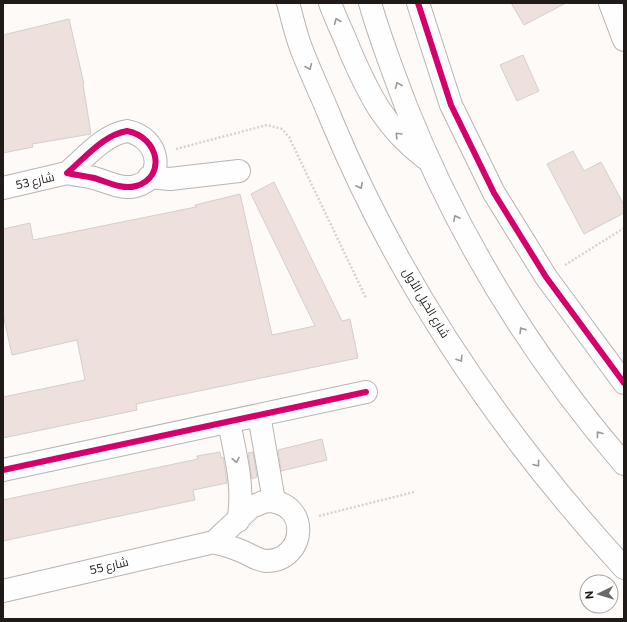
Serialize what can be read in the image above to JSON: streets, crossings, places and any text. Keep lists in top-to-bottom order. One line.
{"streets":{"street":["شارع 53","شارع الخيل الأول","شارع 55"]},"north":"left"}
